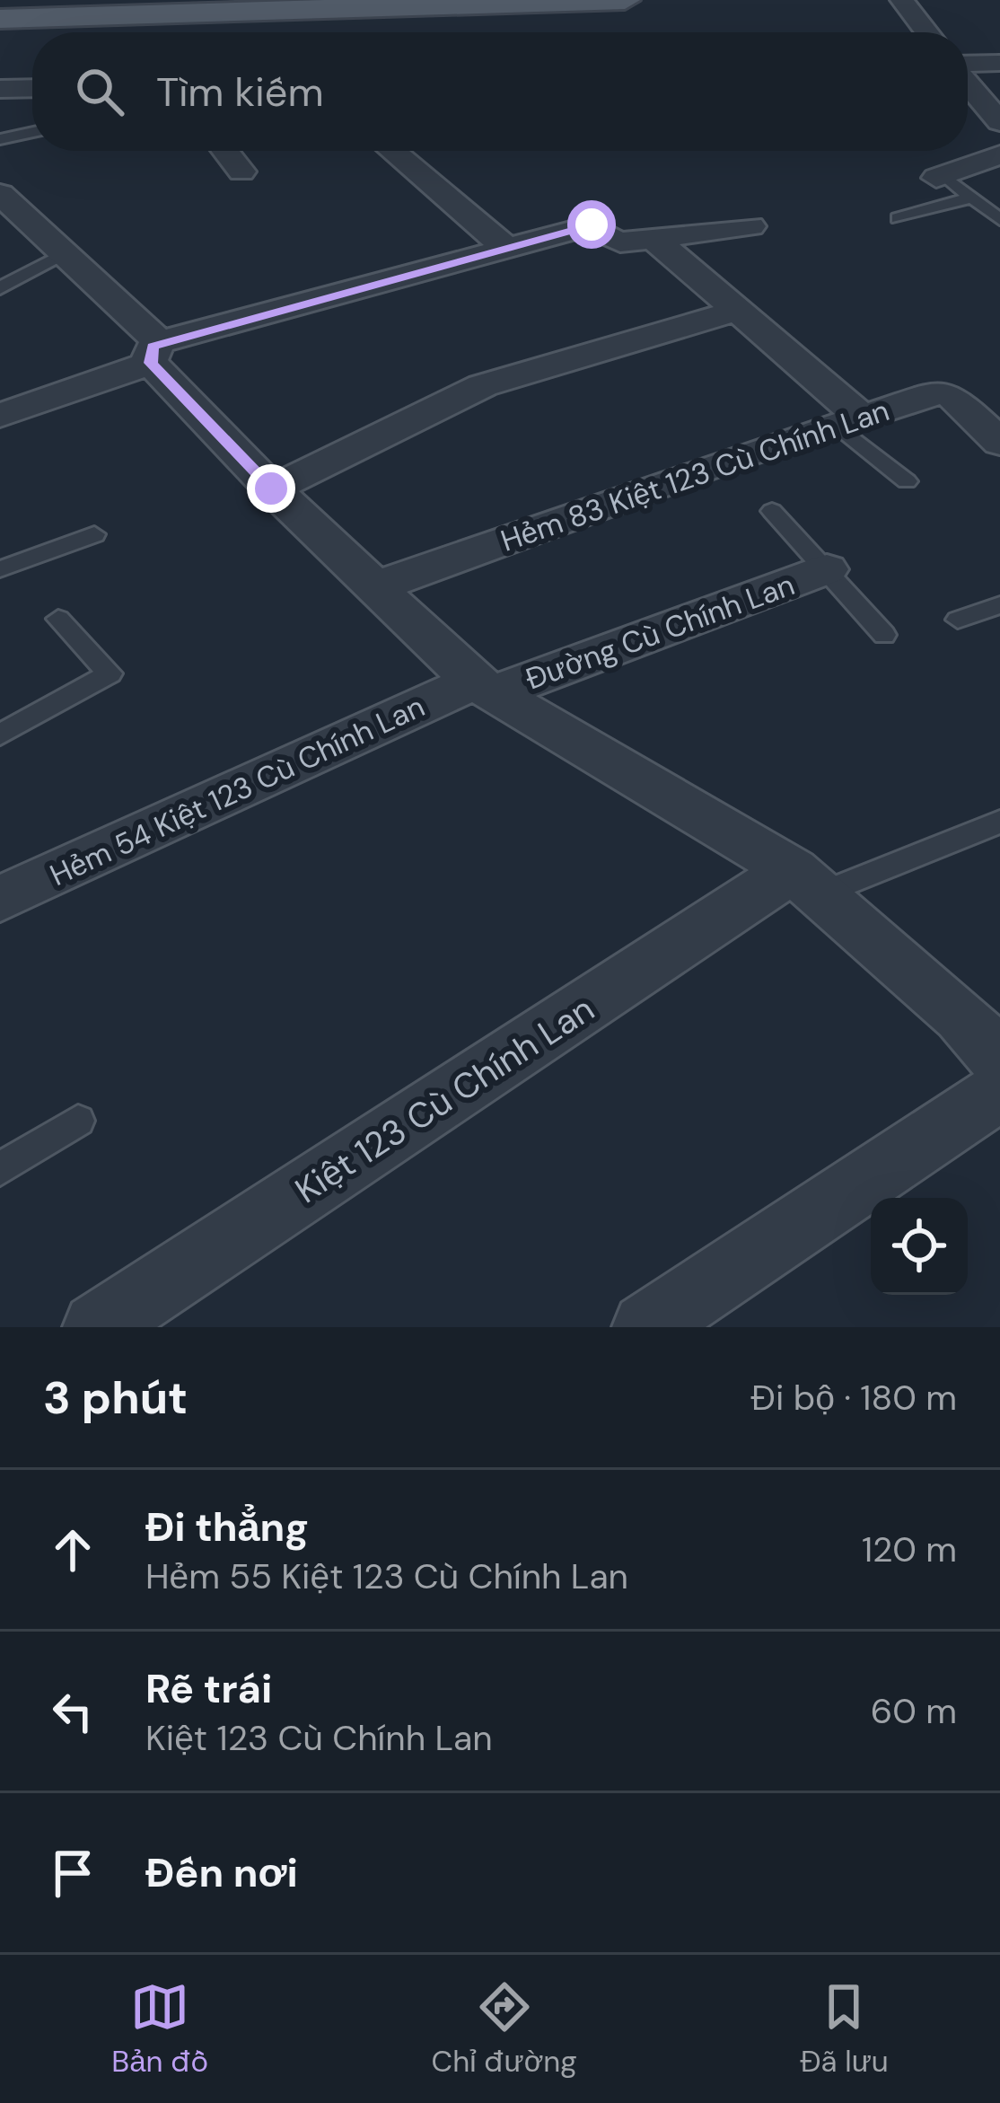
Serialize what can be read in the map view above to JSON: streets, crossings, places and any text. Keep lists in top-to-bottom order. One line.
{"streets":{"street":["Hẻm 83 Kiệt 123 Cù Chính Lan","Đường Cù Chính Lan","Hẻm 54 Kiệt 123 Cù Chính Lan","Kiệt 123 Cù Chính Lan"]},"crossings":[["Đường Cù Chính Lan","Hẻm 54 Kiệt 123 Cù Chính Lan"]],"page":{"search":"Tìm kiếm","heading":["3 phút","Đi bộ · 180 m"],"list":[["Đi thẳng","Hẻm 55 Kiệt 123 Cù Chính Lan","120 m"],["Rẽ trái","Kiệt 123 Cù Chính Lan","60 m"],"Đến nơi"],"nav":["Bản đồ","Chỉ đường","Đã lưu"]}}
